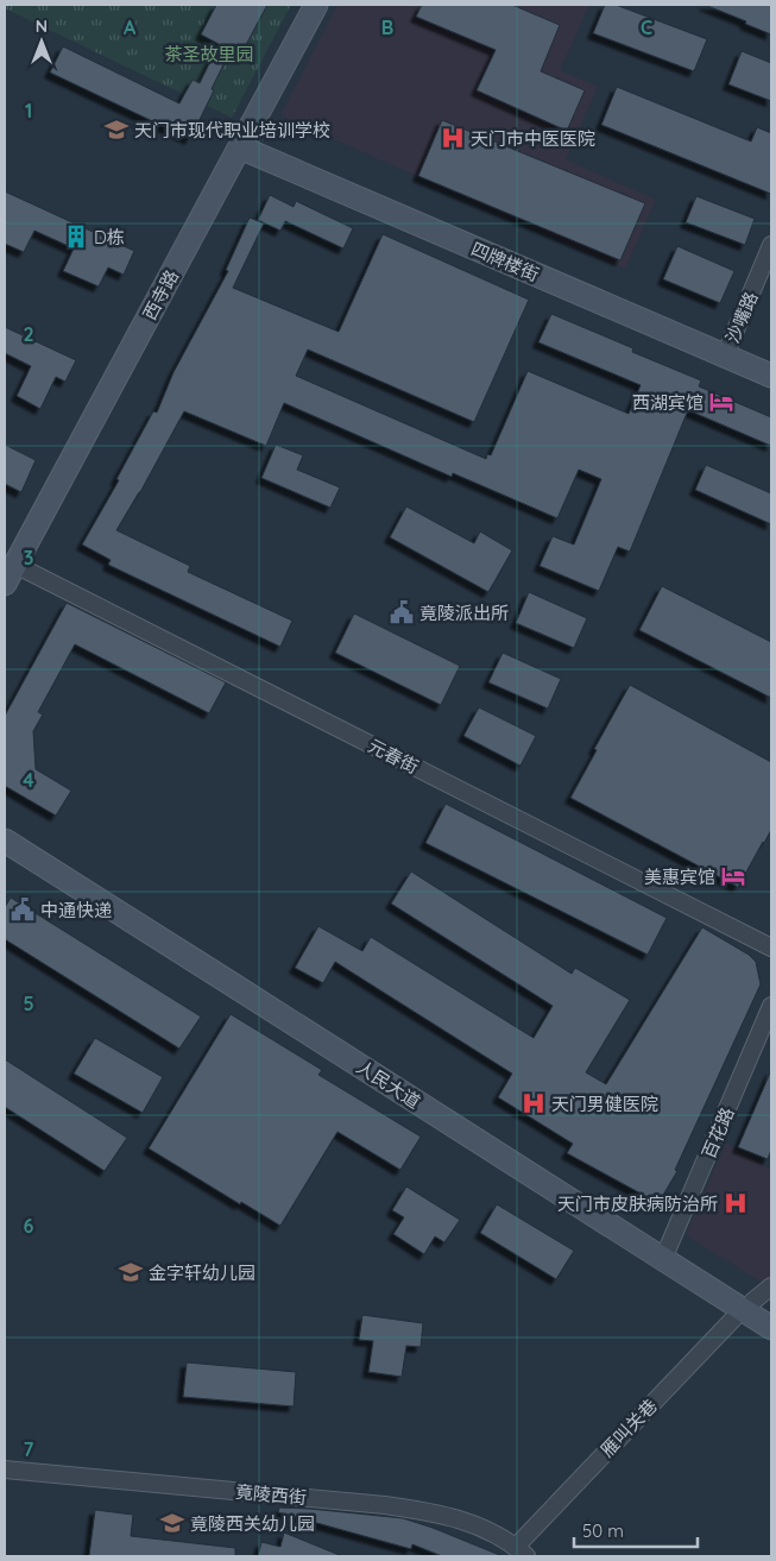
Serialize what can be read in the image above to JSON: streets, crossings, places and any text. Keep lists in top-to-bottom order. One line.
{"streets":{"main road":["四牌楼街","西寺路","人民大道"],"street":["沙嘴路","元春街","百花路","雁叫关巷","竟陵西街"]},"crossings":[["四牌楼街","西寺路"],["四牌楼街","沙嘴路"],["西寺路","元春街"],["人民大道","百花路"],["人民大道","雁叫关巷"],["雁叫关巷","竟陵西街"]],"parks":["茶圣故里园"],"places":{"school or university":["天门市现代职业培训学校","金字轩幼儿园","竟陵西关幼儿园"],"hospital":["天门市中医医院","天门男健医院","天门市皮肤病防治所"],"building":["D栋"],"hotel":["西湖宾馆","美惠宾馆"],"public building":["竟陵派出所","中通快递"]},"scale_bar":"50 m","north":"top","grid":{"columns":["A","B","C"],"rows":["1","2","3","4","5","6","7"]}}
